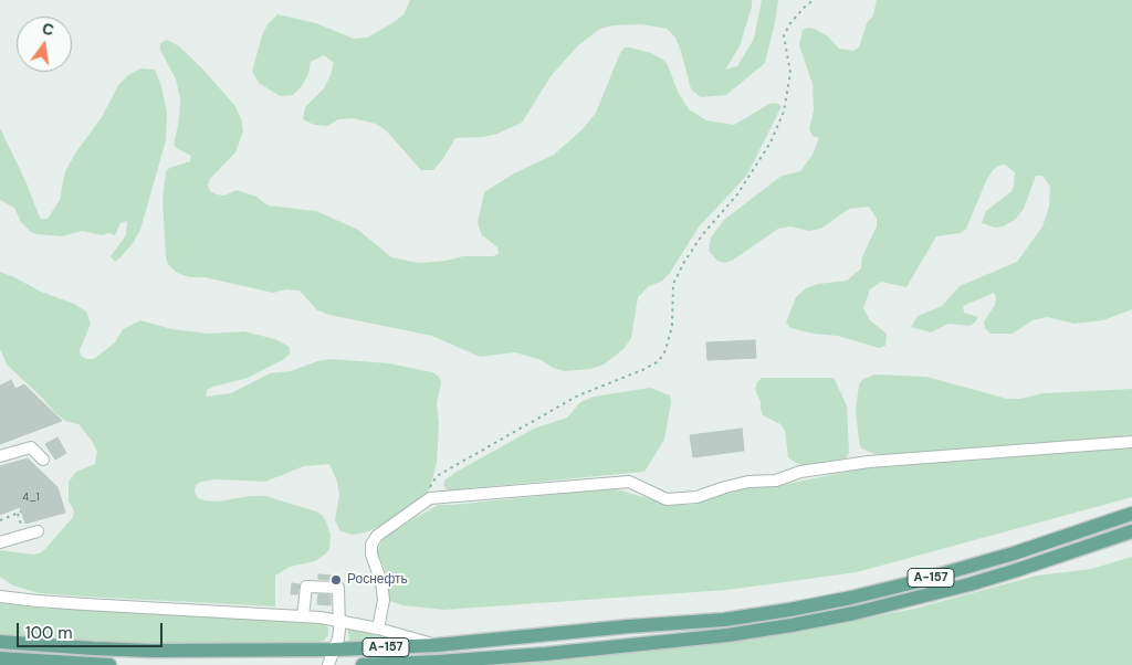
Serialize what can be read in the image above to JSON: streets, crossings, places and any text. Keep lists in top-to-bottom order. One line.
{"streets":{"main road":["А-157"]},"places":["Роснефть"],"house_numbers":["4_1"],"scale_bar":"100 m","north":"top"}
